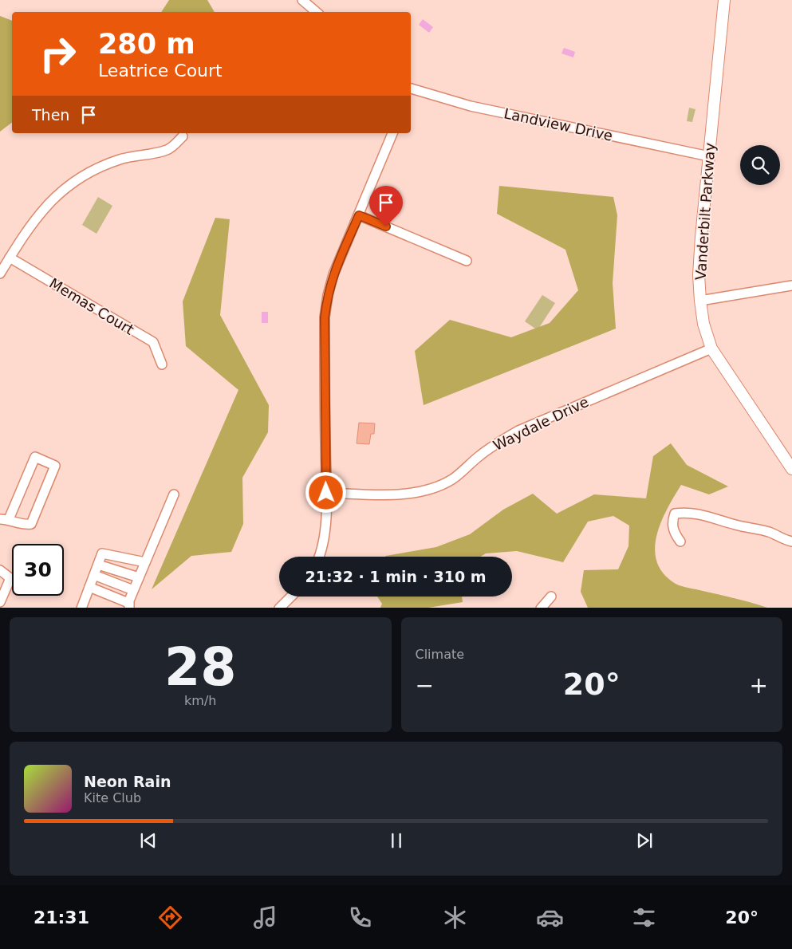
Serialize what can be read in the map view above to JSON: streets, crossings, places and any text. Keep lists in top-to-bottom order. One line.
{"streets":{"main road":["Vanderbilt Parkway"],"street":["Landview Drive","Memas Court","Waydale Drive"]},"crossings":[["Landview Drive","Vanderbilt Parkway"],["Vanderbilt Parkway","Waydale Drive"]],"page":{"turn":["280 m","Leatrice Court"],"then":"Then","limit":"30","trip":"21:32 · 1 min · 310 m","tile":[["28","km/h"],"Climate"],"heat":["−","20°","+"],"song":["Neon Rain","Kite Club"],"tabs":["21:31","20°"]}}
